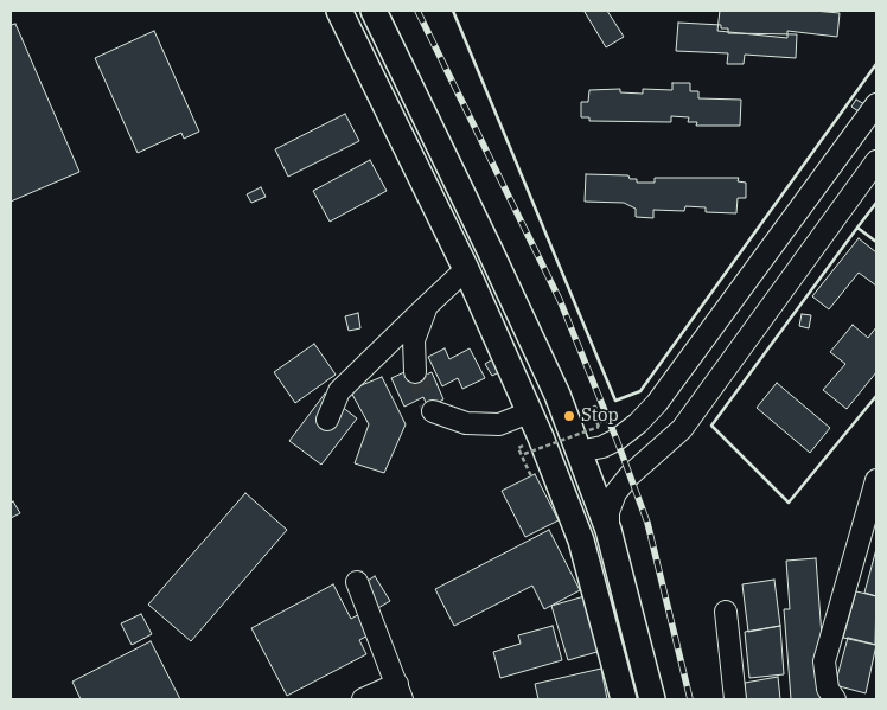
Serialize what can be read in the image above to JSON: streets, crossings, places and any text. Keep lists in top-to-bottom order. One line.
{"places":["Stop"]}
